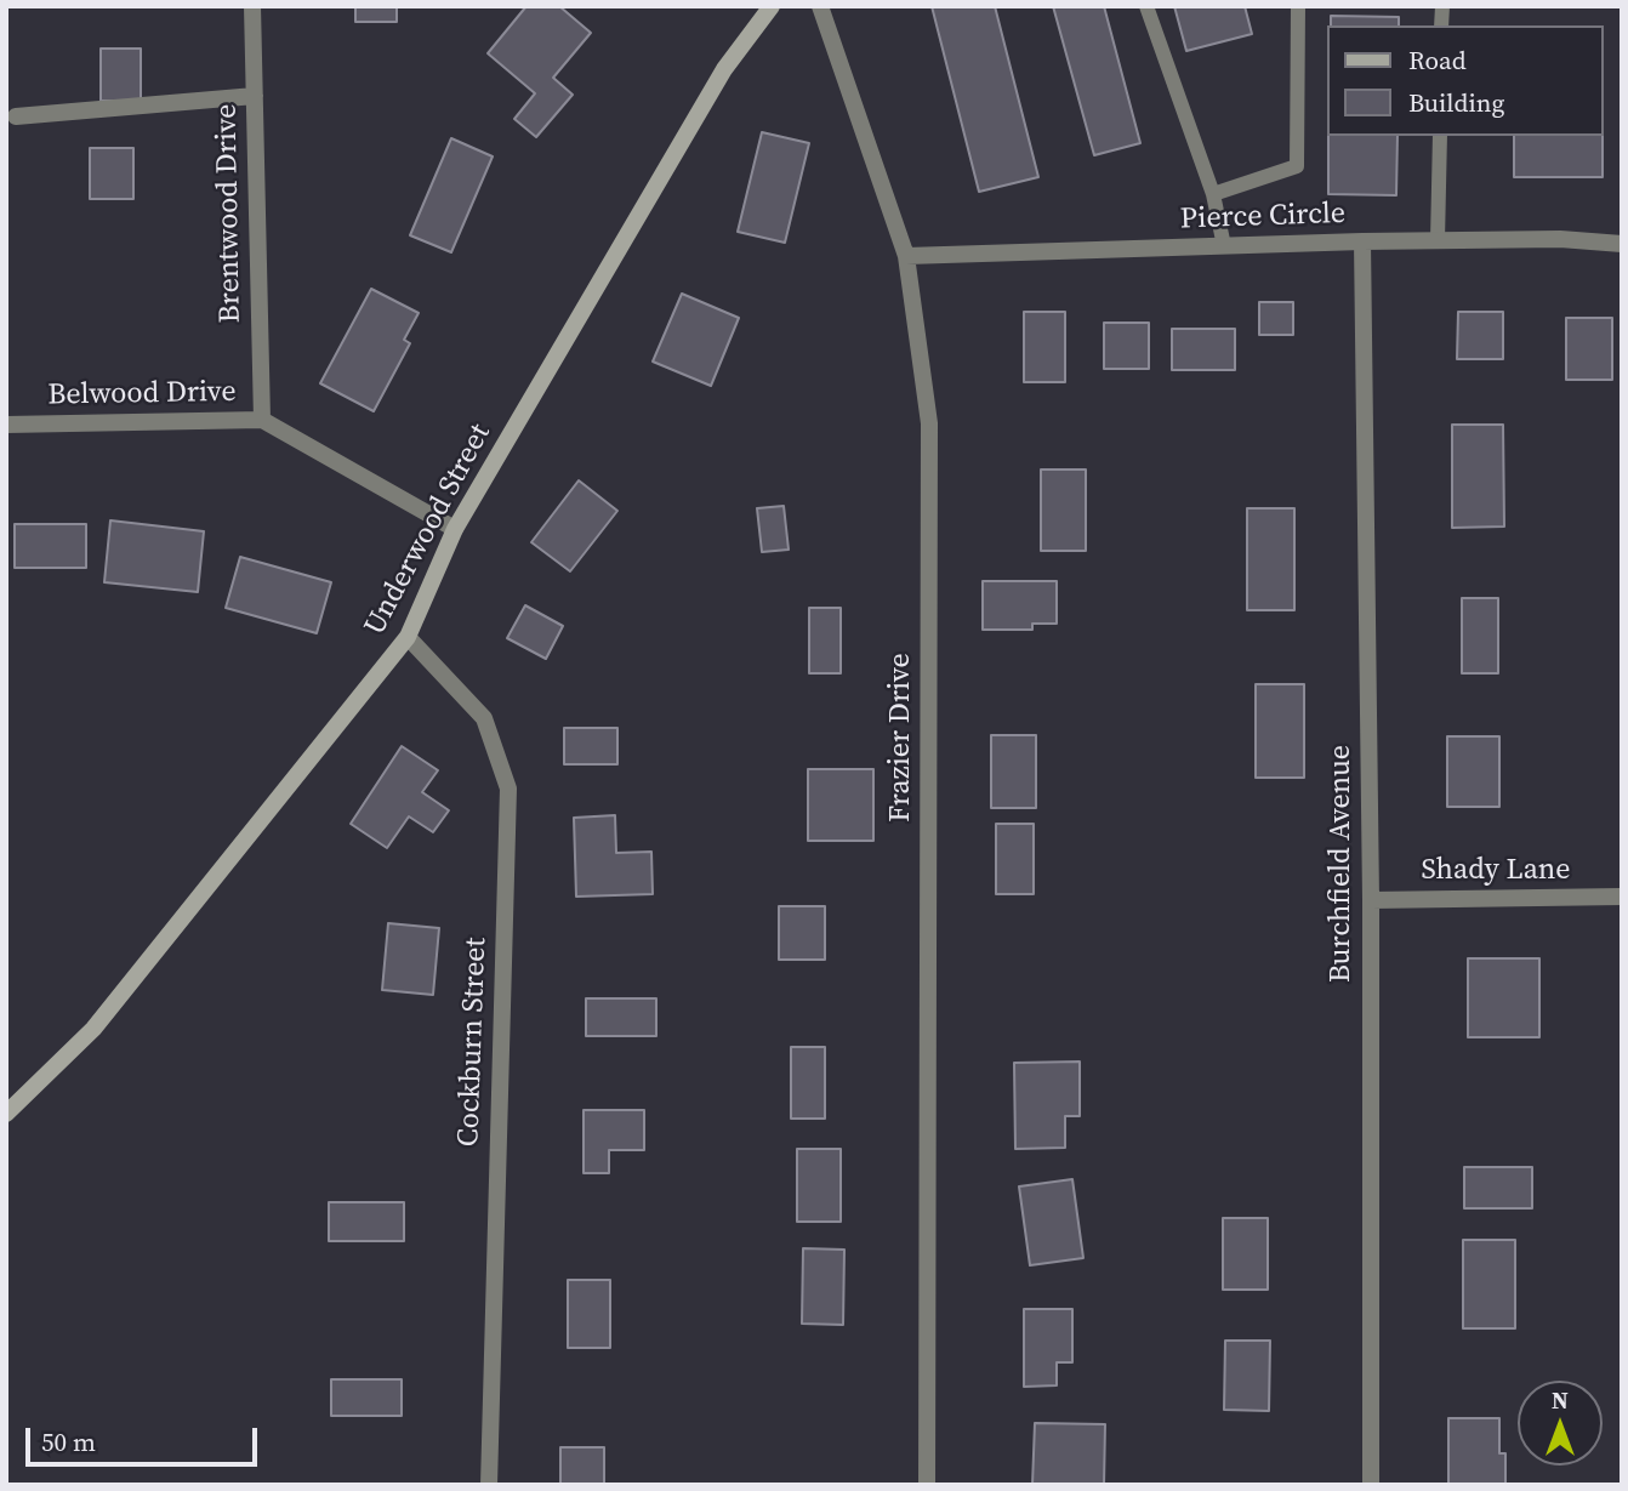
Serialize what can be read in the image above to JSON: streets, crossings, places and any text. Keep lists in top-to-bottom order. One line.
{"streets":{"street":["Brentwood Drive","Pierce Circle","Belwood Drive","Underwood Street","Frazier Drive","Burchfield Avenue","Shady Lane","Cockburn Street"]},"crossings":[["Brentwood Drive","Belwood Drive"],["Pierce Circle","Frazier Drive"],["Pierce Circle","Burchfield Avenue"],["Belwood Drive","Underwood Street"],["Underwood Street","Cockburn Street"],["Burchfield Avenue","Shady Lane"]],"legend":["Road","Building"],"scale_bar":"50 m","north":"top"}
